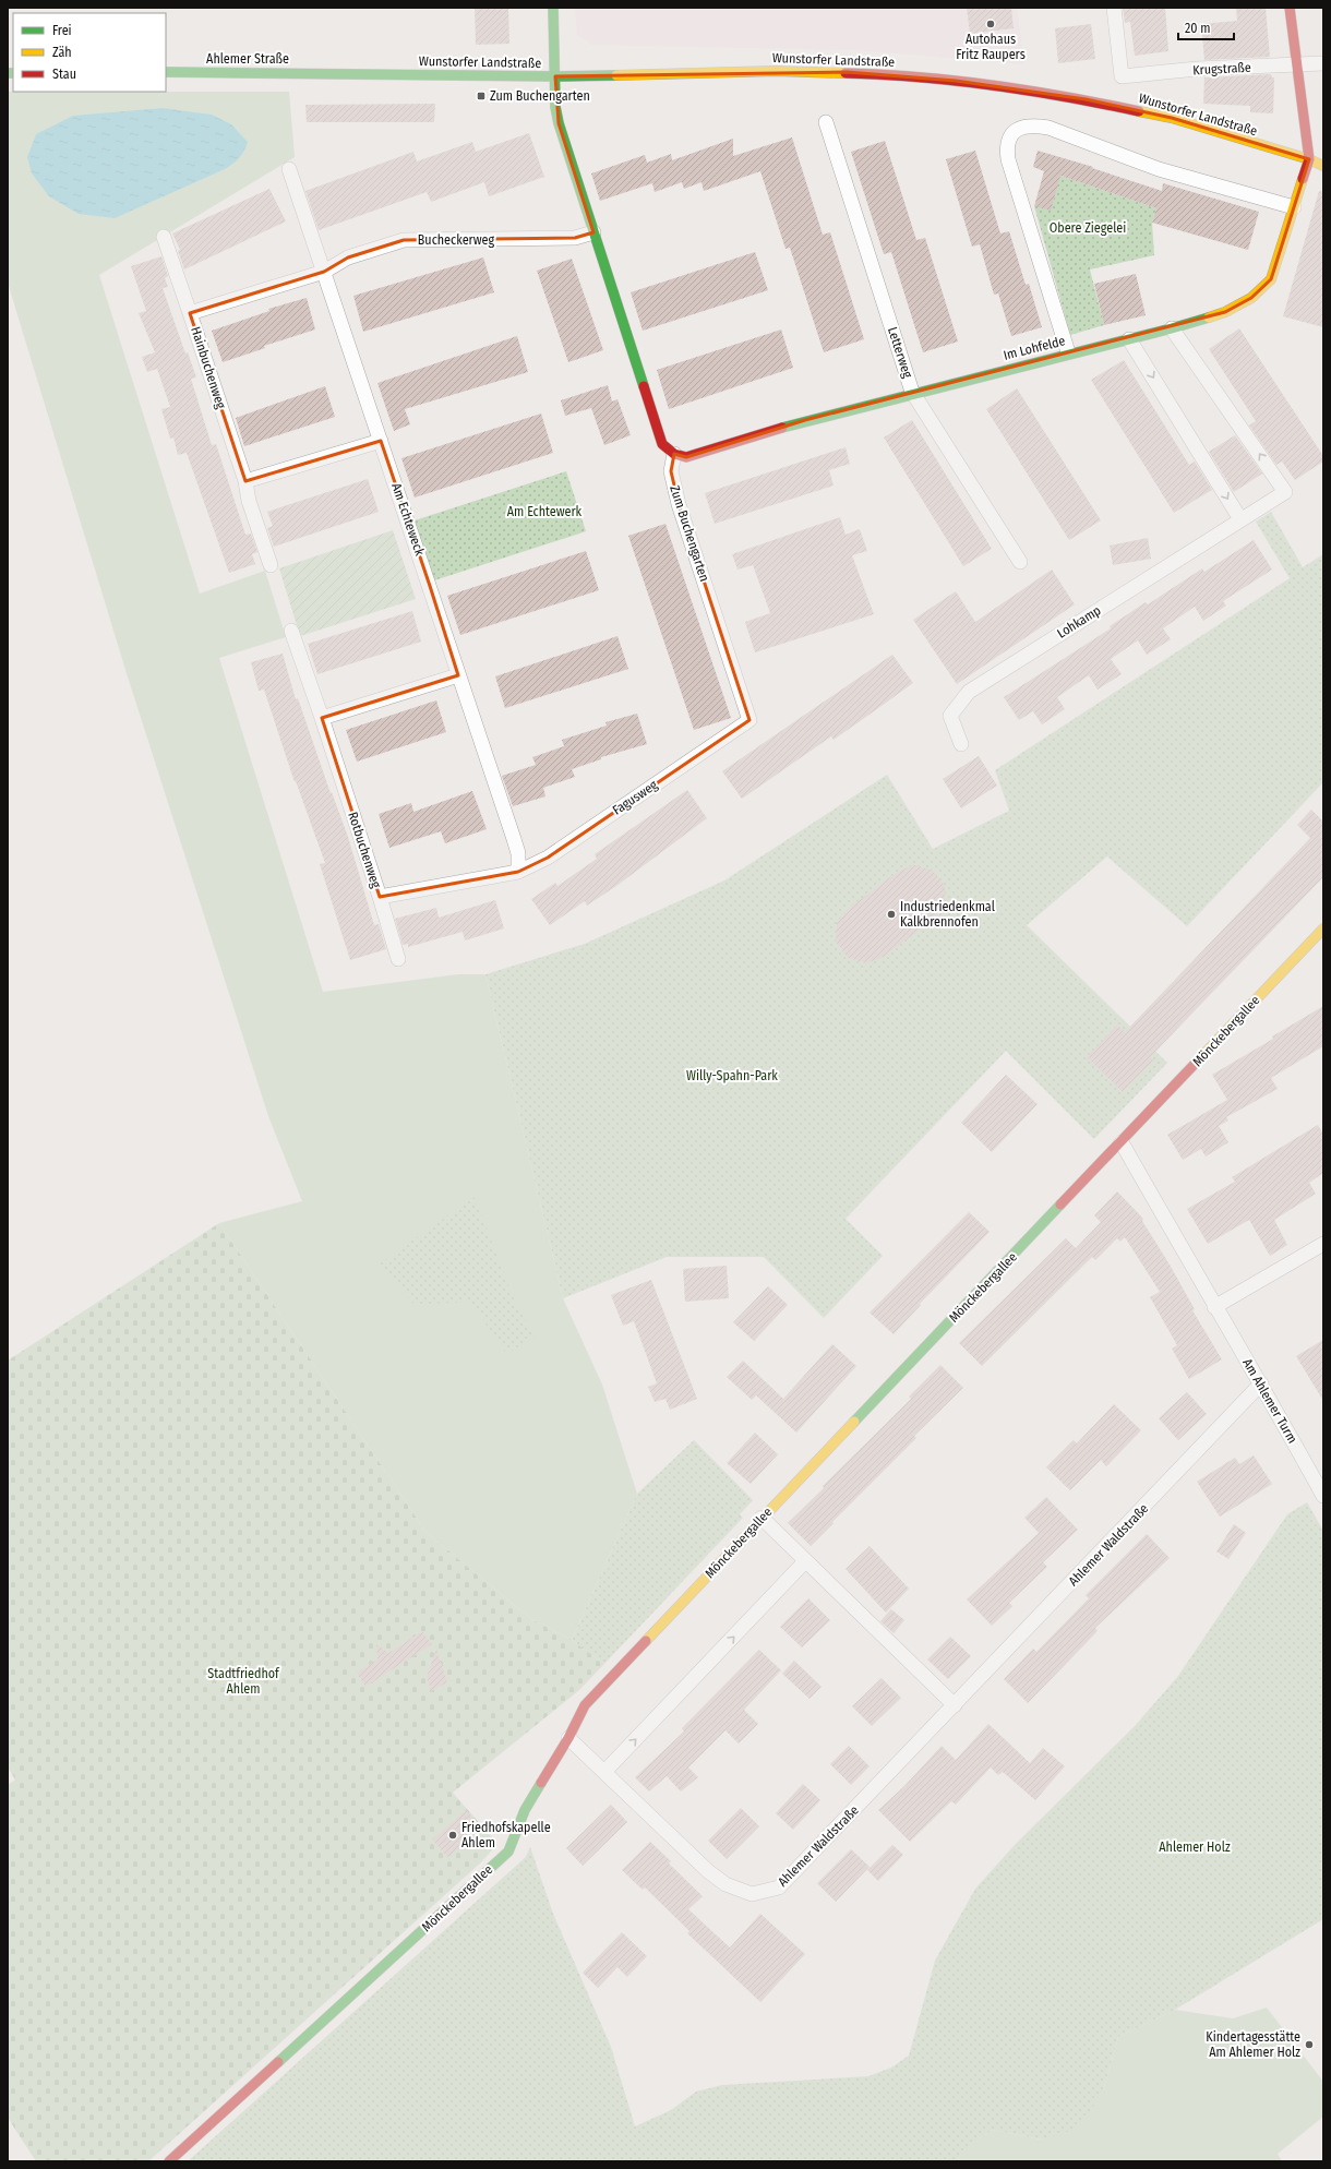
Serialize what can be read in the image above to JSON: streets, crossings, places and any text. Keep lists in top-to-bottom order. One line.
{"streets":{"street":["Ahlemer Straße","Wunstorfer Landstraße","Krugstraße","Bucheckerweg","Im Lohfelde","Letterweg","Hainbuchenweg","Am Echteweck","Zum Buchengarten","Lohkamp","Fagusweg","Rotbuchenweg","Mönckebergallee","Am Ahlemer Turm","Ahlemer Waldstraße"]},"crossings":[["Ahlemer Straße","Wunstorfer Landstraße"],["Wunstorfer Landstraße","Im Lohfelde"],["Bucheckerweg","Hainbuchenweg"],["Bucheckerweg","Am Echteweck"],["Im Lohfelde","Letterweg"],["Im Lohfelde","Zum Buchengarten"],["Im Lohfelde","Lohkamp"],["Hainbuchenweg","Am Echteweck"],["Am Echteweck","Fagusweg"],["Am Echteweck","Rotbuchenweg"],["Zum Buchengarten","Fagusweg"],["Fagusweg","Rotbuchenweg"],["Mönckebergallee","Am Ahlemer Turm"],["Mönckebergallee","Ahlemer Waldstraße"],["Am Ahlemer Turm","Ahlemer Waldstraße"]],"parks":["Obere Ziegelei","Am Echtewerk","Willy-Spahn-Park","Stadtfriedhof Ahlem","Ahlemer Holz"],"places":{"other":["Autohaus Fritz Raupers","Industriedenkmal Kalkbrennofen","Friedhofskapelle Ahlem","Kindertagesstätte Am Ahlemer Holz"],"transit":["Zum Buchengarten"]},"legend":["Frei","Zäh","Stau"],"scale_bar":"20 m"}
